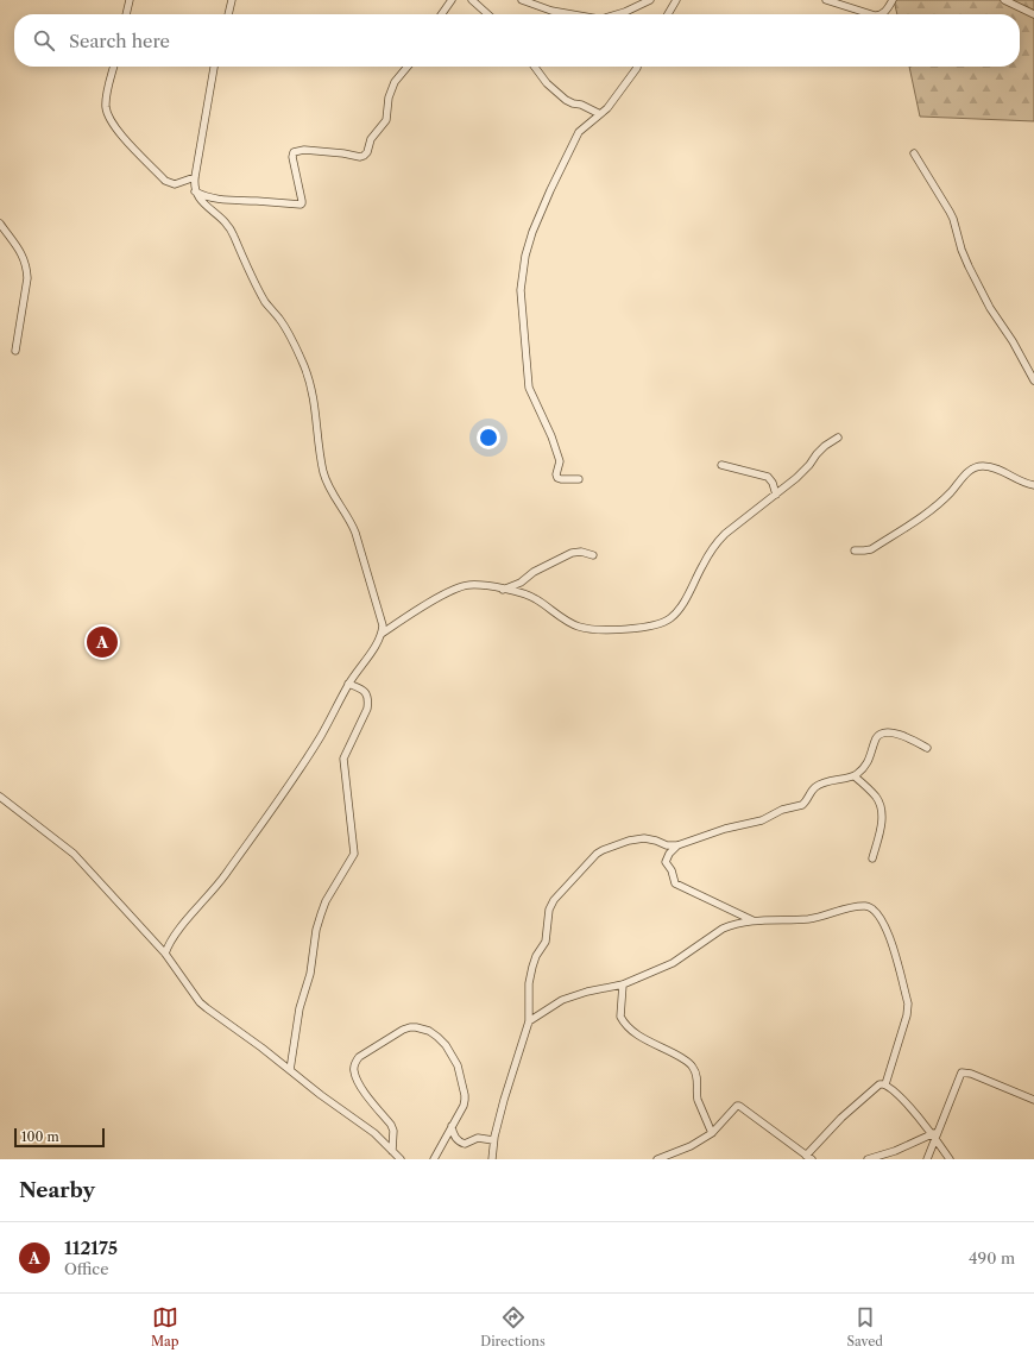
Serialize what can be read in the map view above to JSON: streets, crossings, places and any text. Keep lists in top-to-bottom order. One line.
{"scale_bar":"100 m","page":{"search":"Search here","pins":"A","scale":"100 m","heading":"Nearby","list":[{"mark":"A","name":"112175","note":"Office","value":"490 m"}],"nav":["Map","Directions","Saved"]}}
